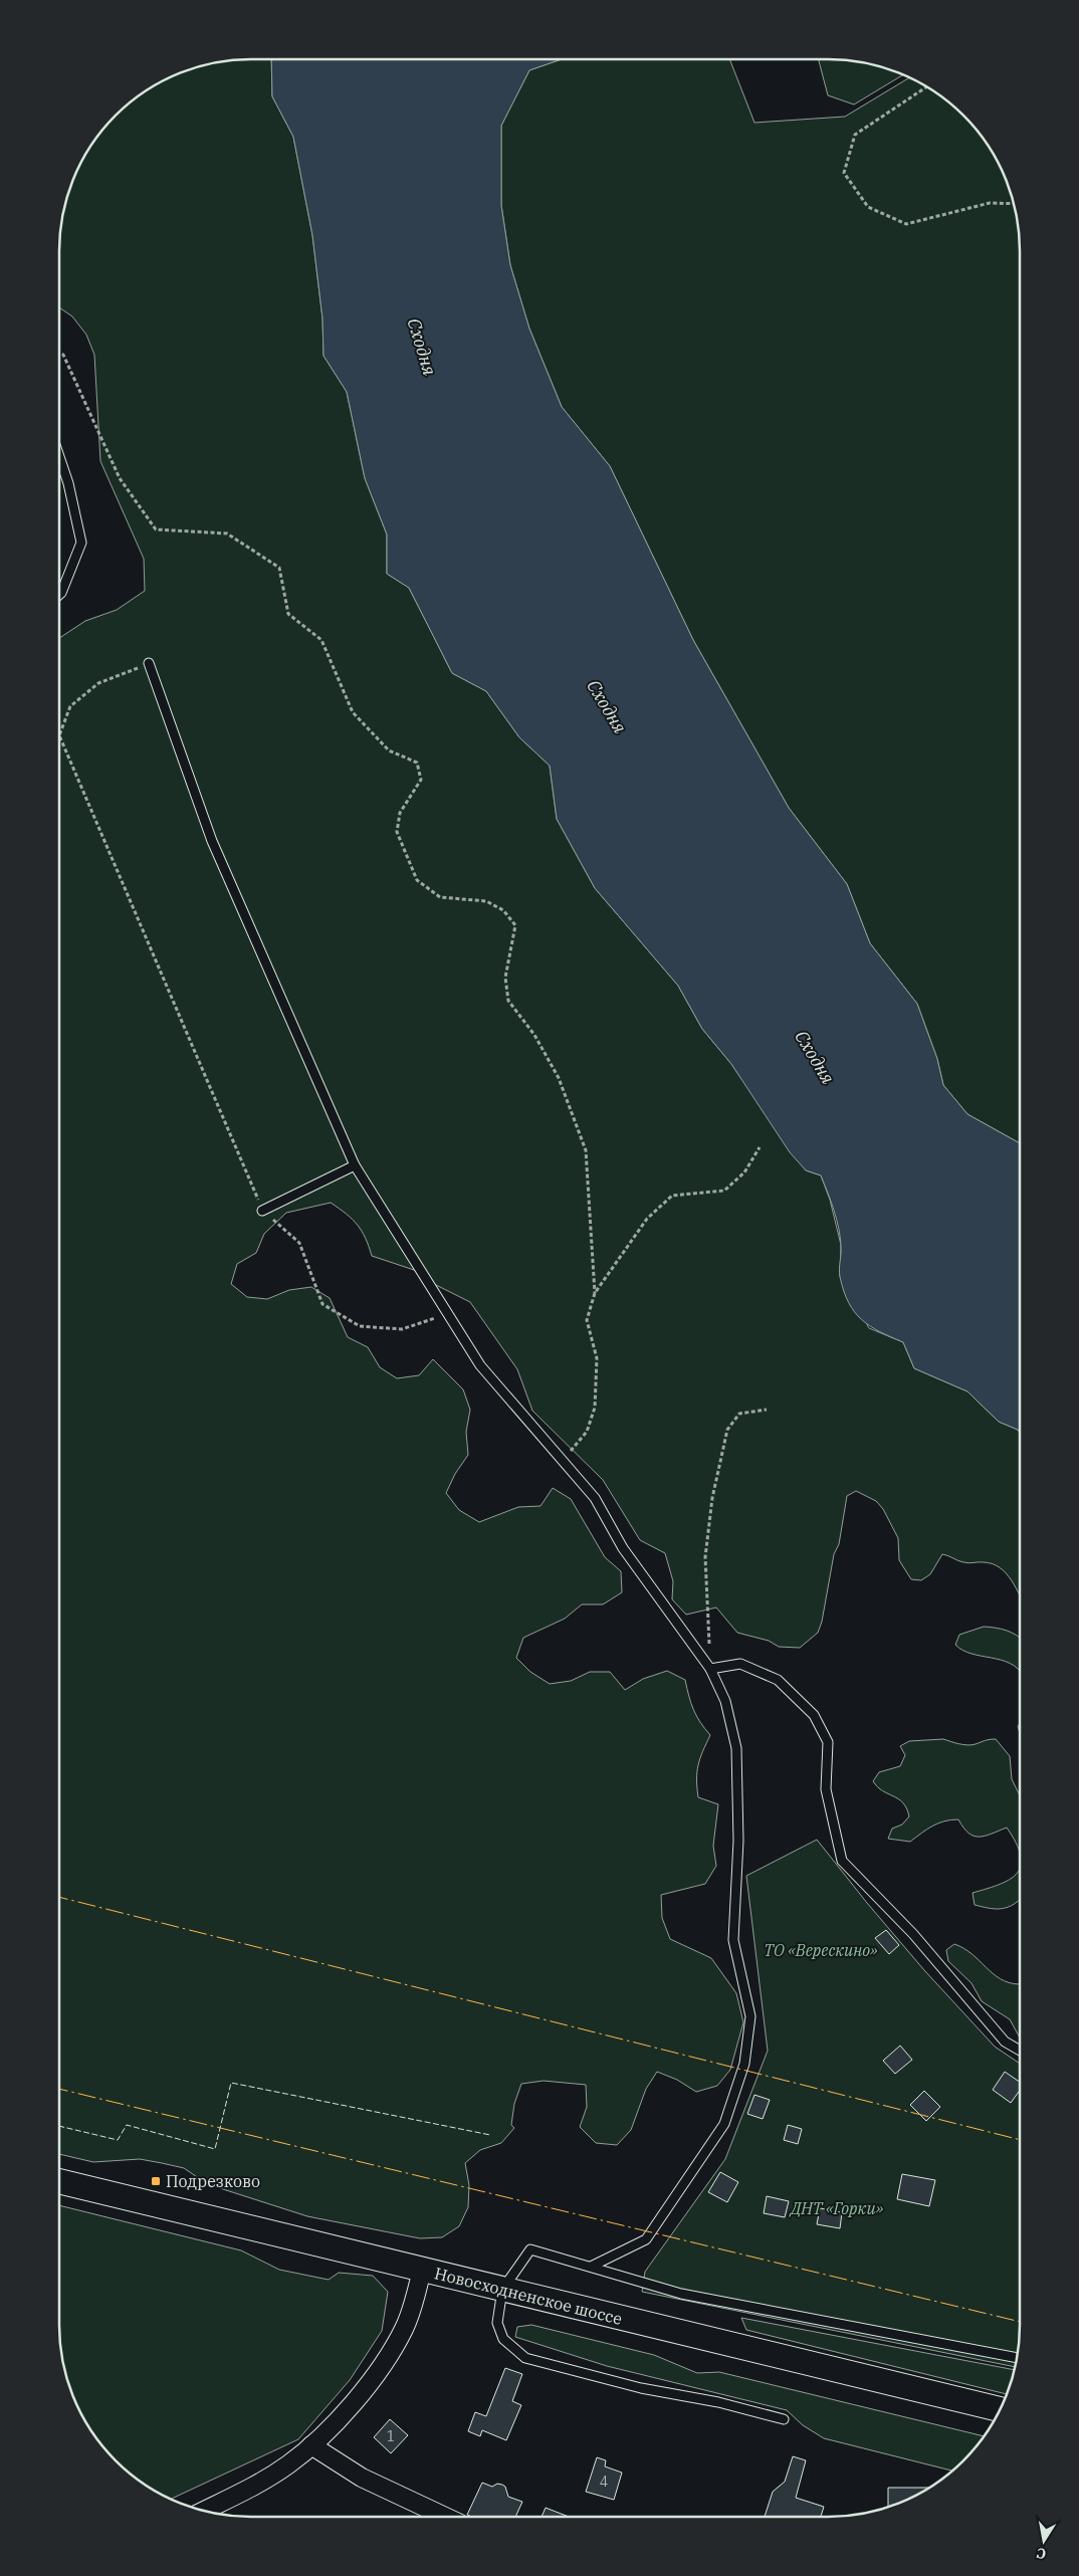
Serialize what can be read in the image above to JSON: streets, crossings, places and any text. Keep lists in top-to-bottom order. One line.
{"streets":{"main road":["Новосходненское шоссе"]},"water":["Сходня"],"parks":["ТО «Верескино»","ДНТ «Горки»"],"places":{"transit":["Подрезково"]},"house_numbers":["1","4"],"north":"bottom"}
